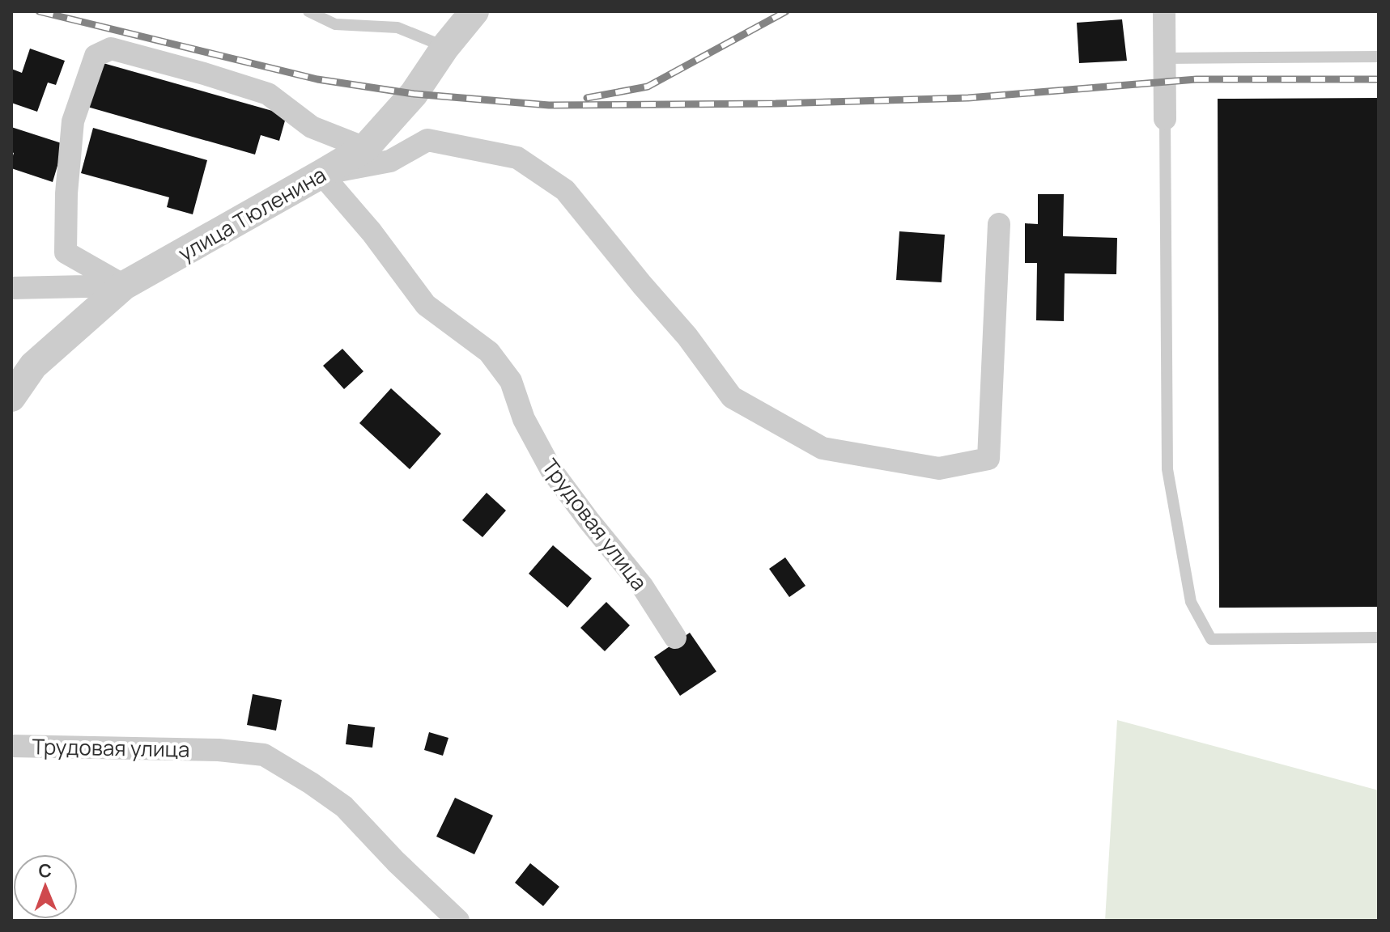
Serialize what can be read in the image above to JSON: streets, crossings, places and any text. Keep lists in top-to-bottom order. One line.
{"streets":{"street":["улица Тюленина","Трудовая улица"]},"crossings":[["улица Тюленина","Трудовая улица"]],"north":"top"}
